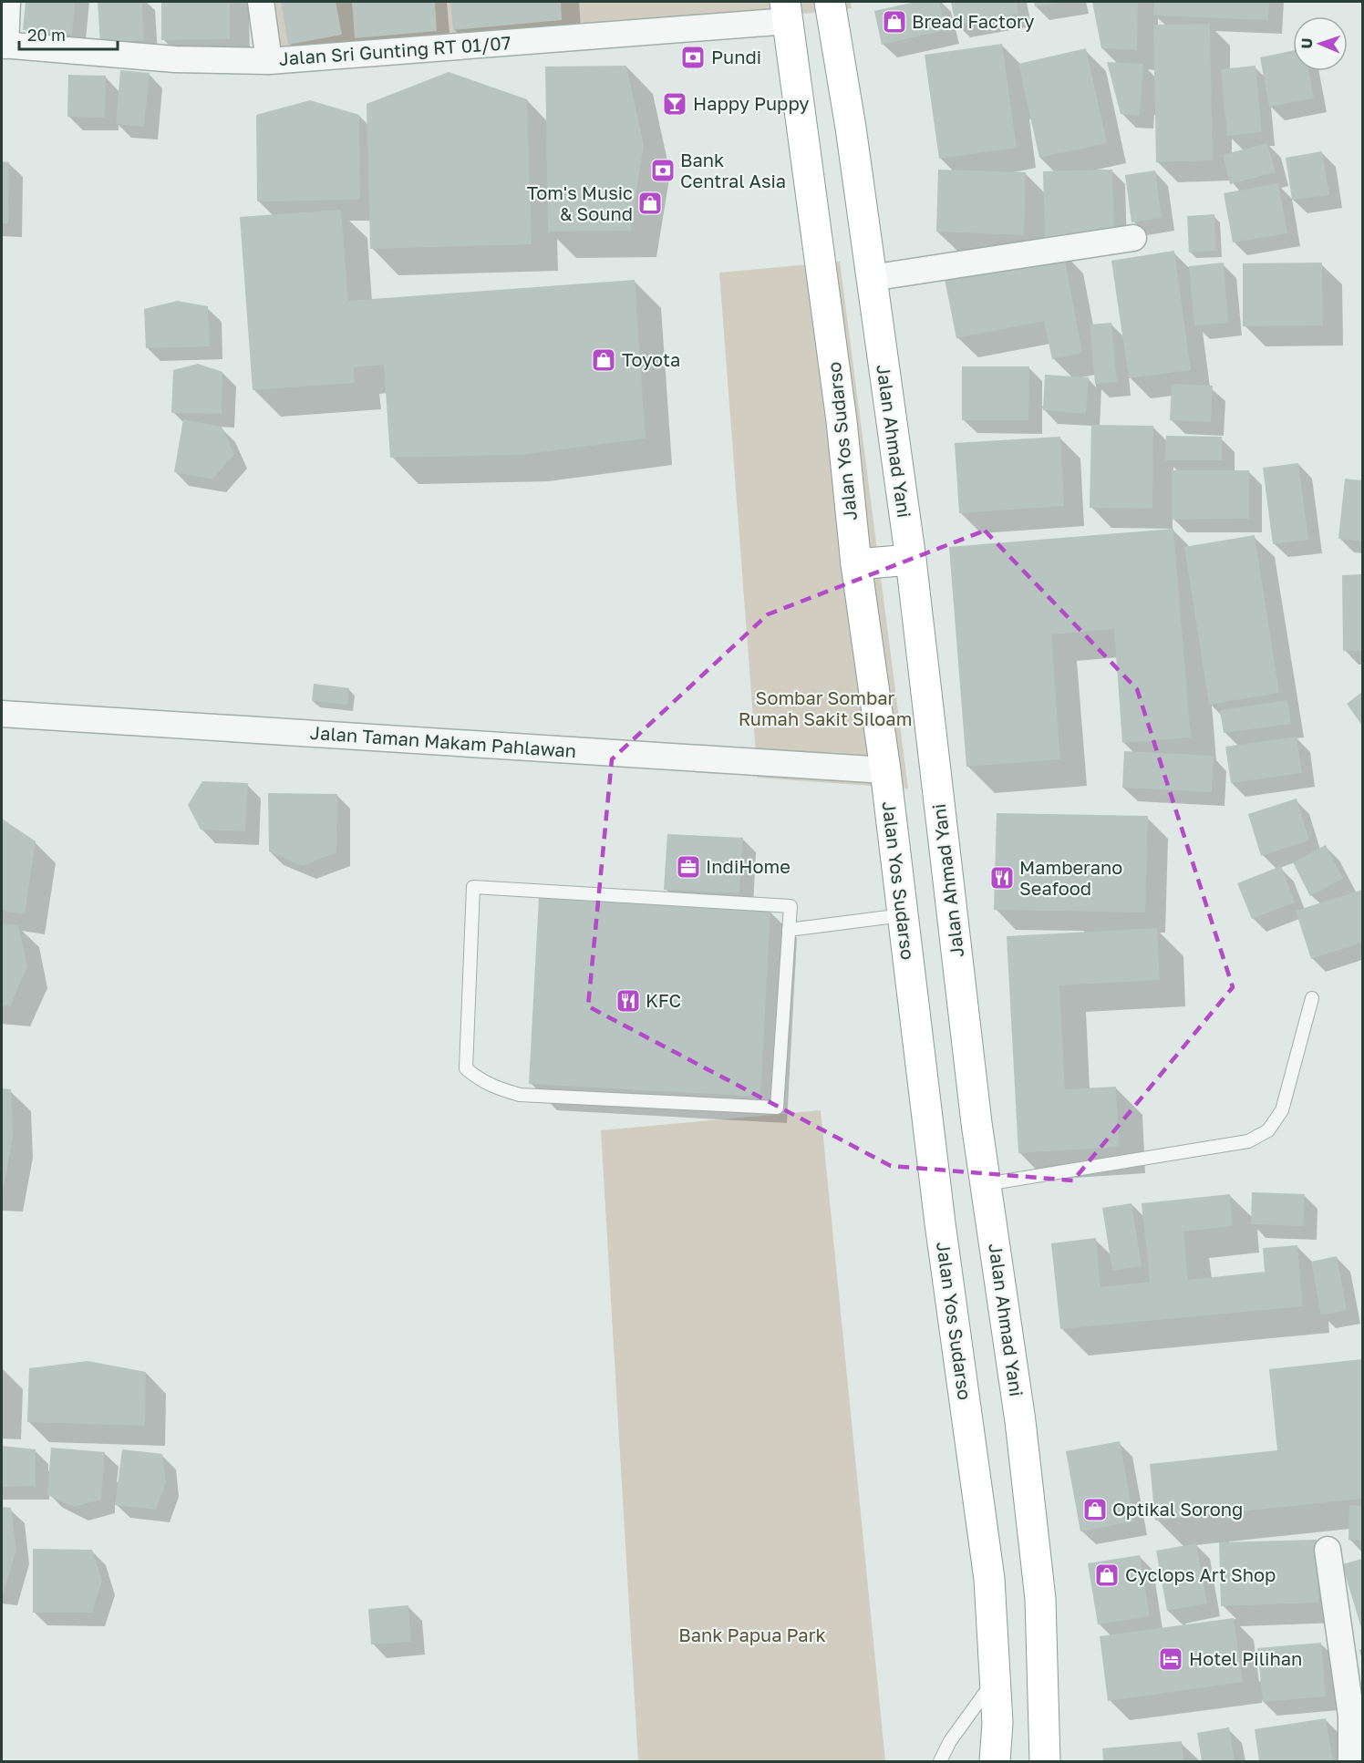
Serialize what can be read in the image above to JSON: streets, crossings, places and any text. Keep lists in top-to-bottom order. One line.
{"streets":{"highway":["Jalan Yos Sudarso","Jalan Ahmad Yani"],"street":["Jalan Sri Gunting RT 01/07","Jalan Taman Makam Pahlawan"]},"crossings":[["Jalan Sri Gunting RT 01/07","Jalan Yos Sudarso"],["Jalan Yos Sudarso","Jalan Taman Makam Pahlawan"]],"parks":["Sombar Sombar Rumah Sakit Siloam","Bank Papua Park"],"places":{"shop":["Bread Factory","Tom's Music & Sound","Toyota","Optikal Sorong","Cyclops Art Shop"],"bank":["Pundi","Bank Central Asia"],"bar":["Happy Puppy"],"office":["IndiHome"],"restaurant":["Mamberano Seafood","KFC"],"hotel":["Hotel Pilihan"]},"scale_bar":"20 m","north":"left"}
